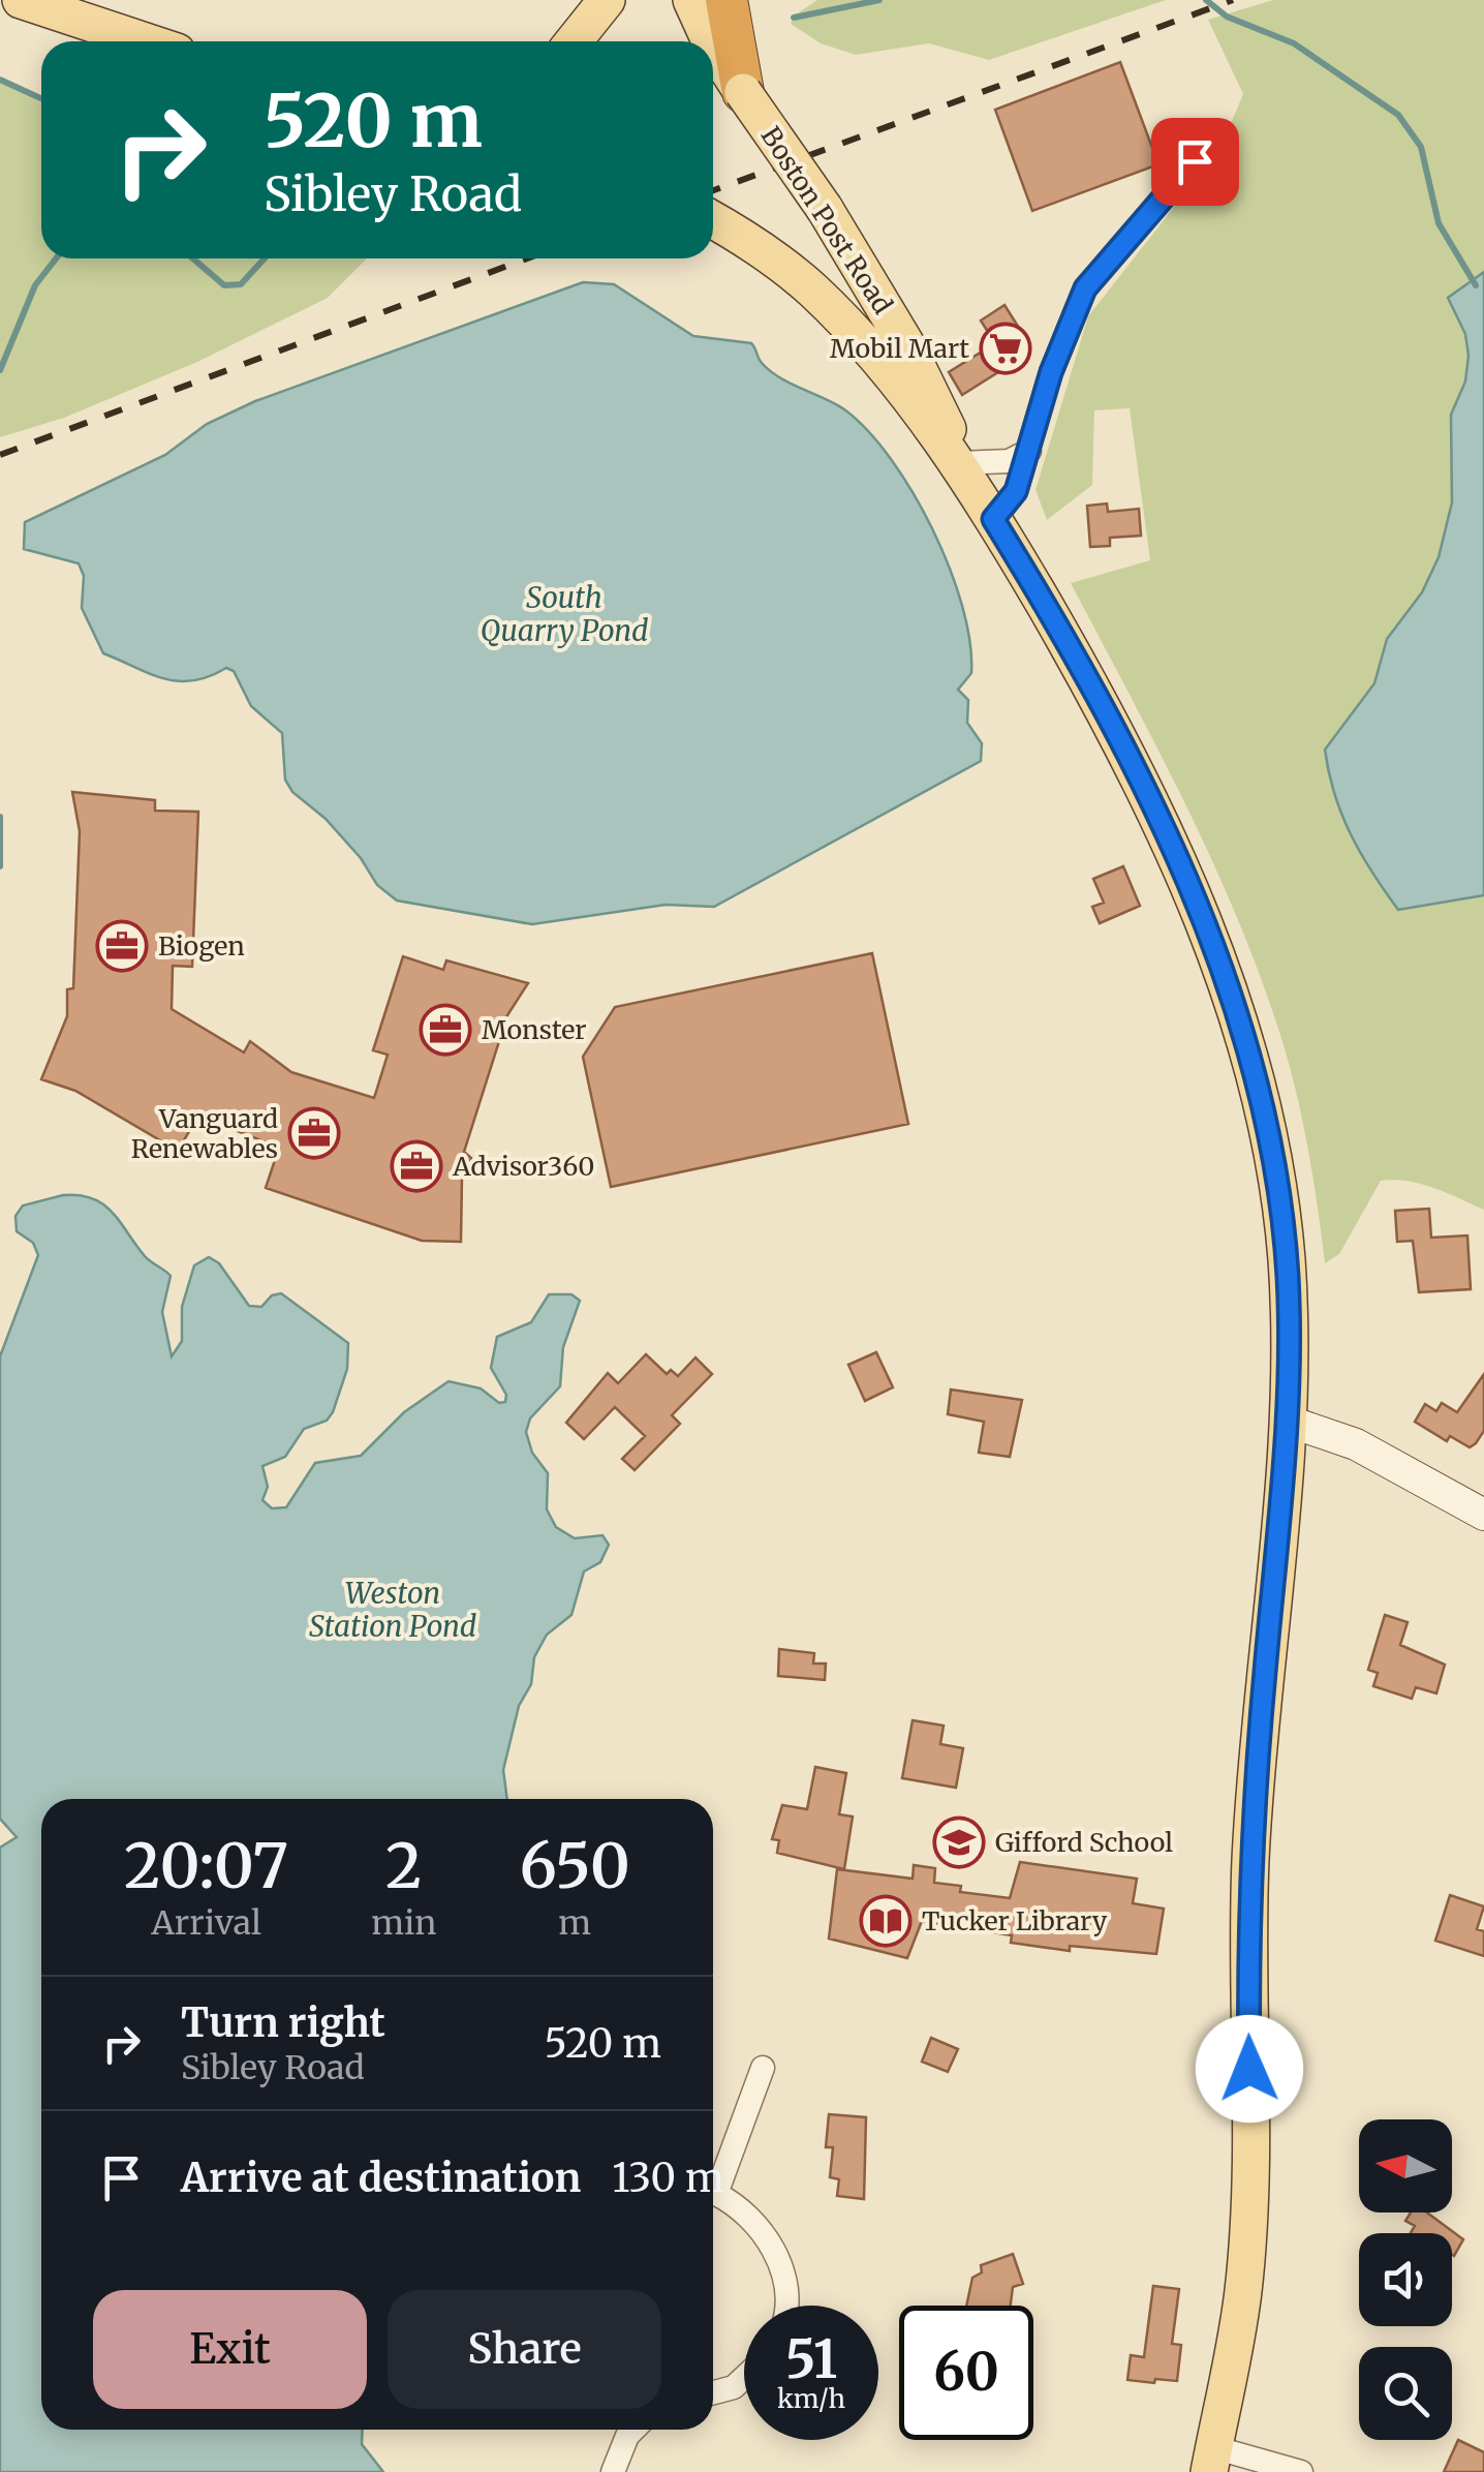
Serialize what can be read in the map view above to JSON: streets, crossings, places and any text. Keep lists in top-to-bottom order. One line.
{"streets":{"main road":["Boston Post Road"]},"water":["South Quarry Pond","Weston Station Pond"],"places":{"supermarket":["Mobil Mart"],"office":["Biogen","Monster","Vanguard Renewables","Advisor360"],"school or university":["Gifford School"],"library":["Tucker Library"]},"north":"left","page":{"turn":["520 m","Sibley Road"],"eta":["20:07","Arrival","2","min","650","m"],"list":[{"name":"Turn right","note":"Sibley Road","value":"520 m"},{"name":"Arrive at destination","value":"130 m"}],"buttons":["Exit","Share"],"speed":"51 km/h","limit":"60"}}
